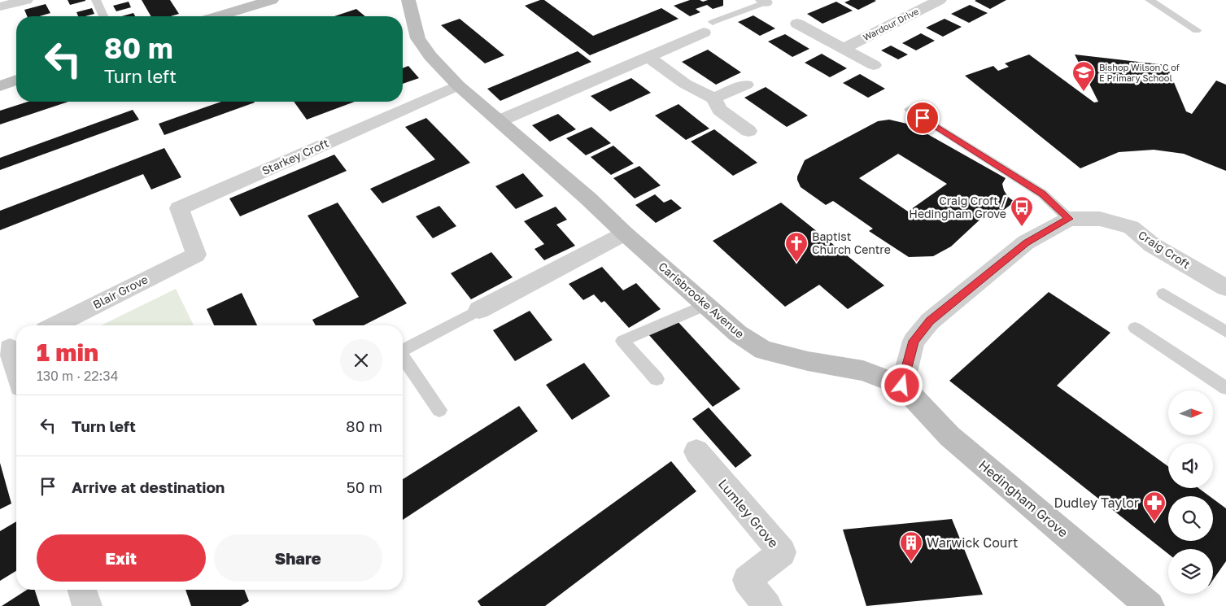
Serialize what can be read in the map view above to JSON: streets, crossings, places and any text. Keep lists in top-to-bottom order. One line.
{"streets":{"street":["Wardour Drive","Starkey Croft","Craig Croft","Blair Grove","Carisbrooke Avenue","Hedingham Grove","Lumley Grove"]},"crossings":[["Starkey Croft","Blair Grove"],["Starkey Croft","Carisbrooke Avenue"],["Carisbrooke Avenue","Hedingham Grove"]],"places":{"school or university":["Bishop Wilson C of E Primary School"],"bus stop":["Craig Croft / Hedingham Grove"],"church":["Baptist Church Centre"],"pharmacy":["Dudley Taylor"],"building":["Warwick Court"]},"north":"right","page":{"turn":["80 m","Turn left"],"heading":["1 min","130 m · 22:34"],"list":[{"name":"Turn left","value":"80 m"},{"name":"Arrive at destination","value":"50 m"}],"buttons":["Exit","Share"]}}
